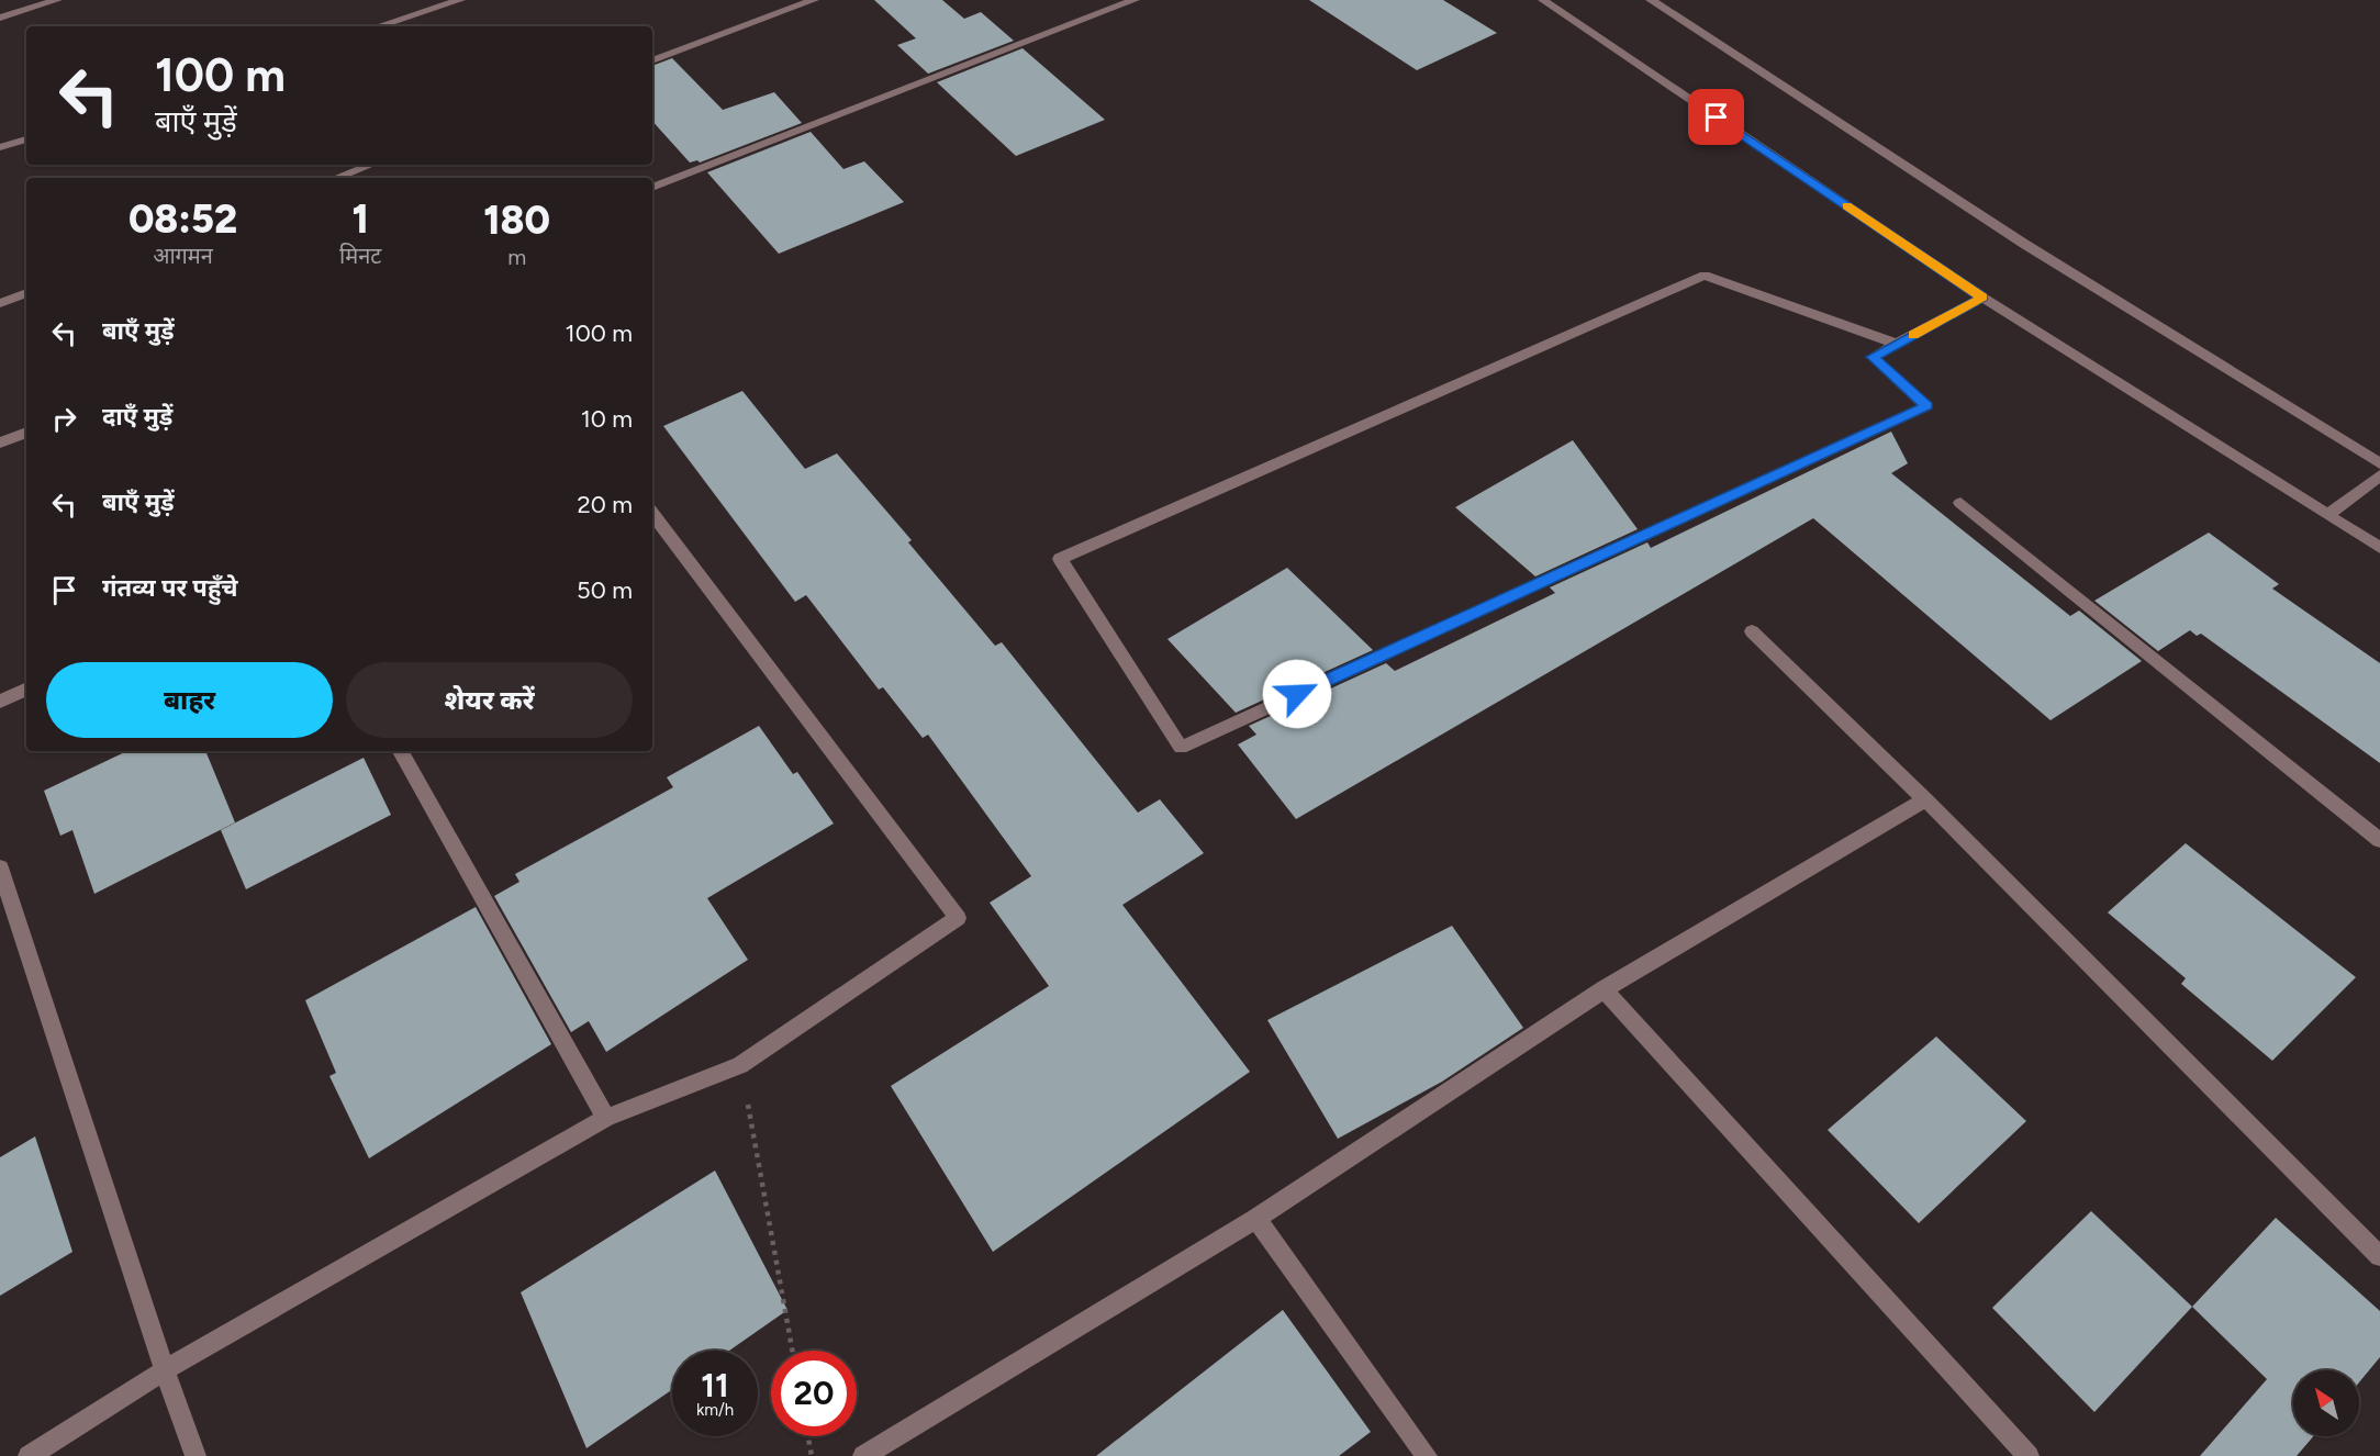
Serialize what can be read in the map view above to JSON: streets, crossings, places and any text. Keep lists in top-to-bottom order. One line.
{"north":"top left","page":{"turn":["100 m","बाएँ मुड़ें"],"eta":["08:52","आगमन","1","मिनट","180","m"],"list":[{"name":"बाएँ मुड़ें","value":"100 m"},{"name":"दाएँ मुड़ें","value":"10 m"},{"name":"बाएँ मुड़ें","value":"20 m"},{"name":"गंतव्य पर पहुँचे","value":"50 m"}],"buttons":["बाहर","शेयर करें"],"speed":"11 km/h","limit":"20"}}
